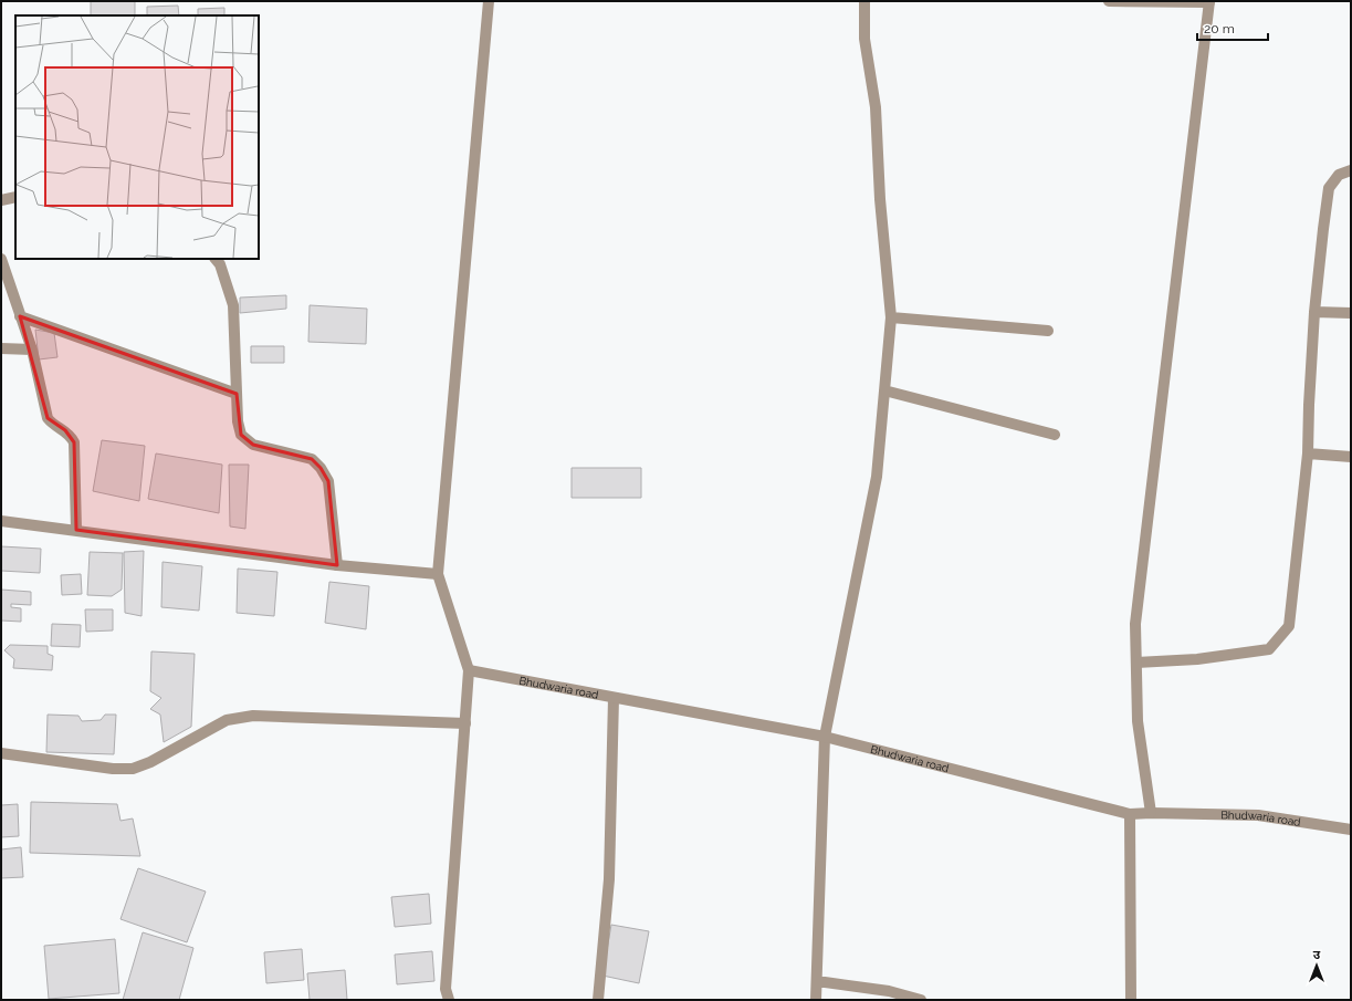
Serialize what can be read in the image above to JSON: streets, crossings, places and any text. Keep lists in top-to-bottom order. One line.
{"streets":{"street":["Bhudwaria road"]},"scale_bar":"20 m","north":"top"}
